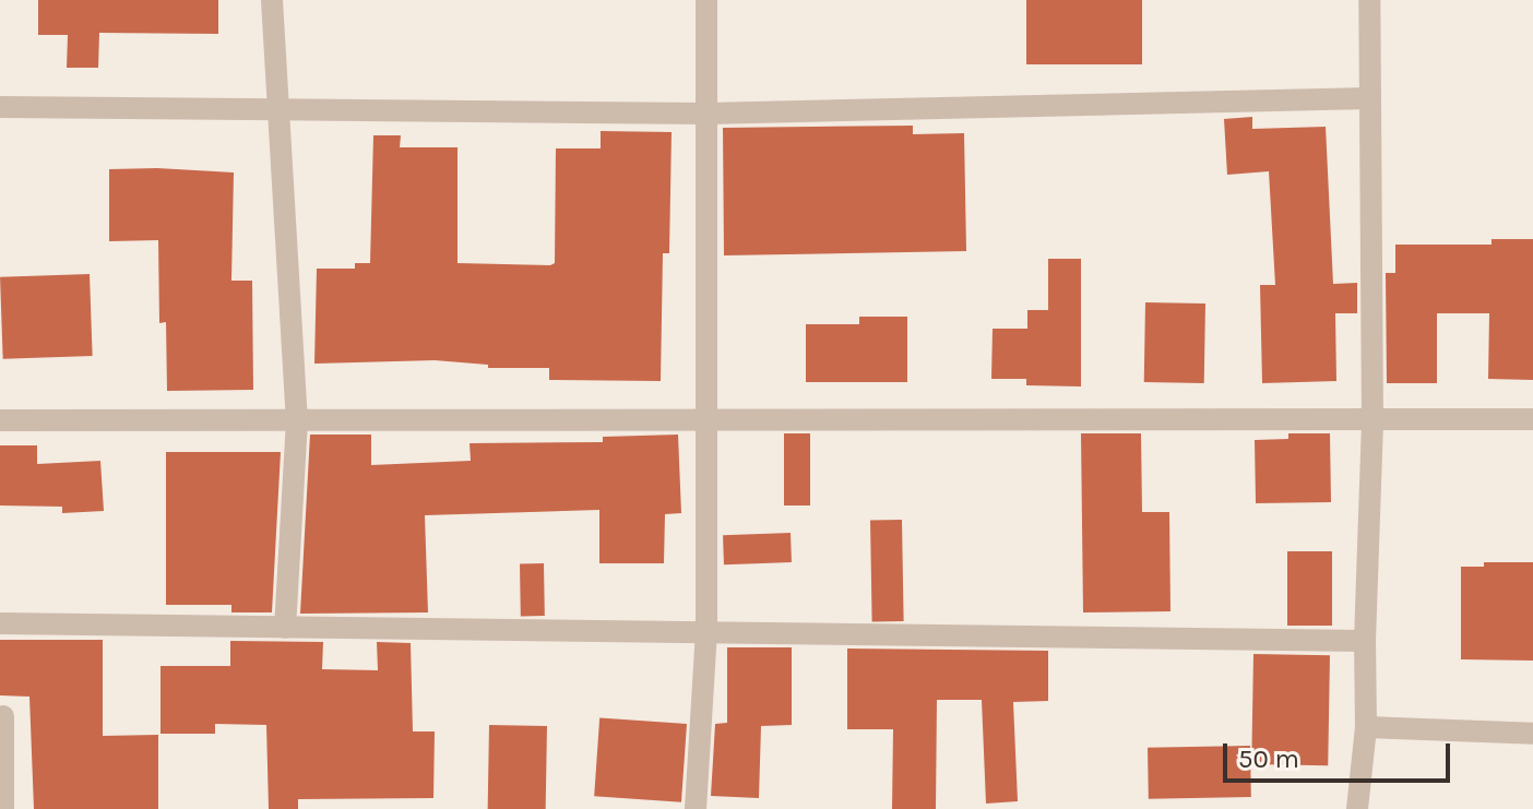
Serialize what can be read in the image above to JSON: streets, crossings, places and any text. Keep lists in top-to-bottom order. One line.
{"scale_bar":"50 m"}
